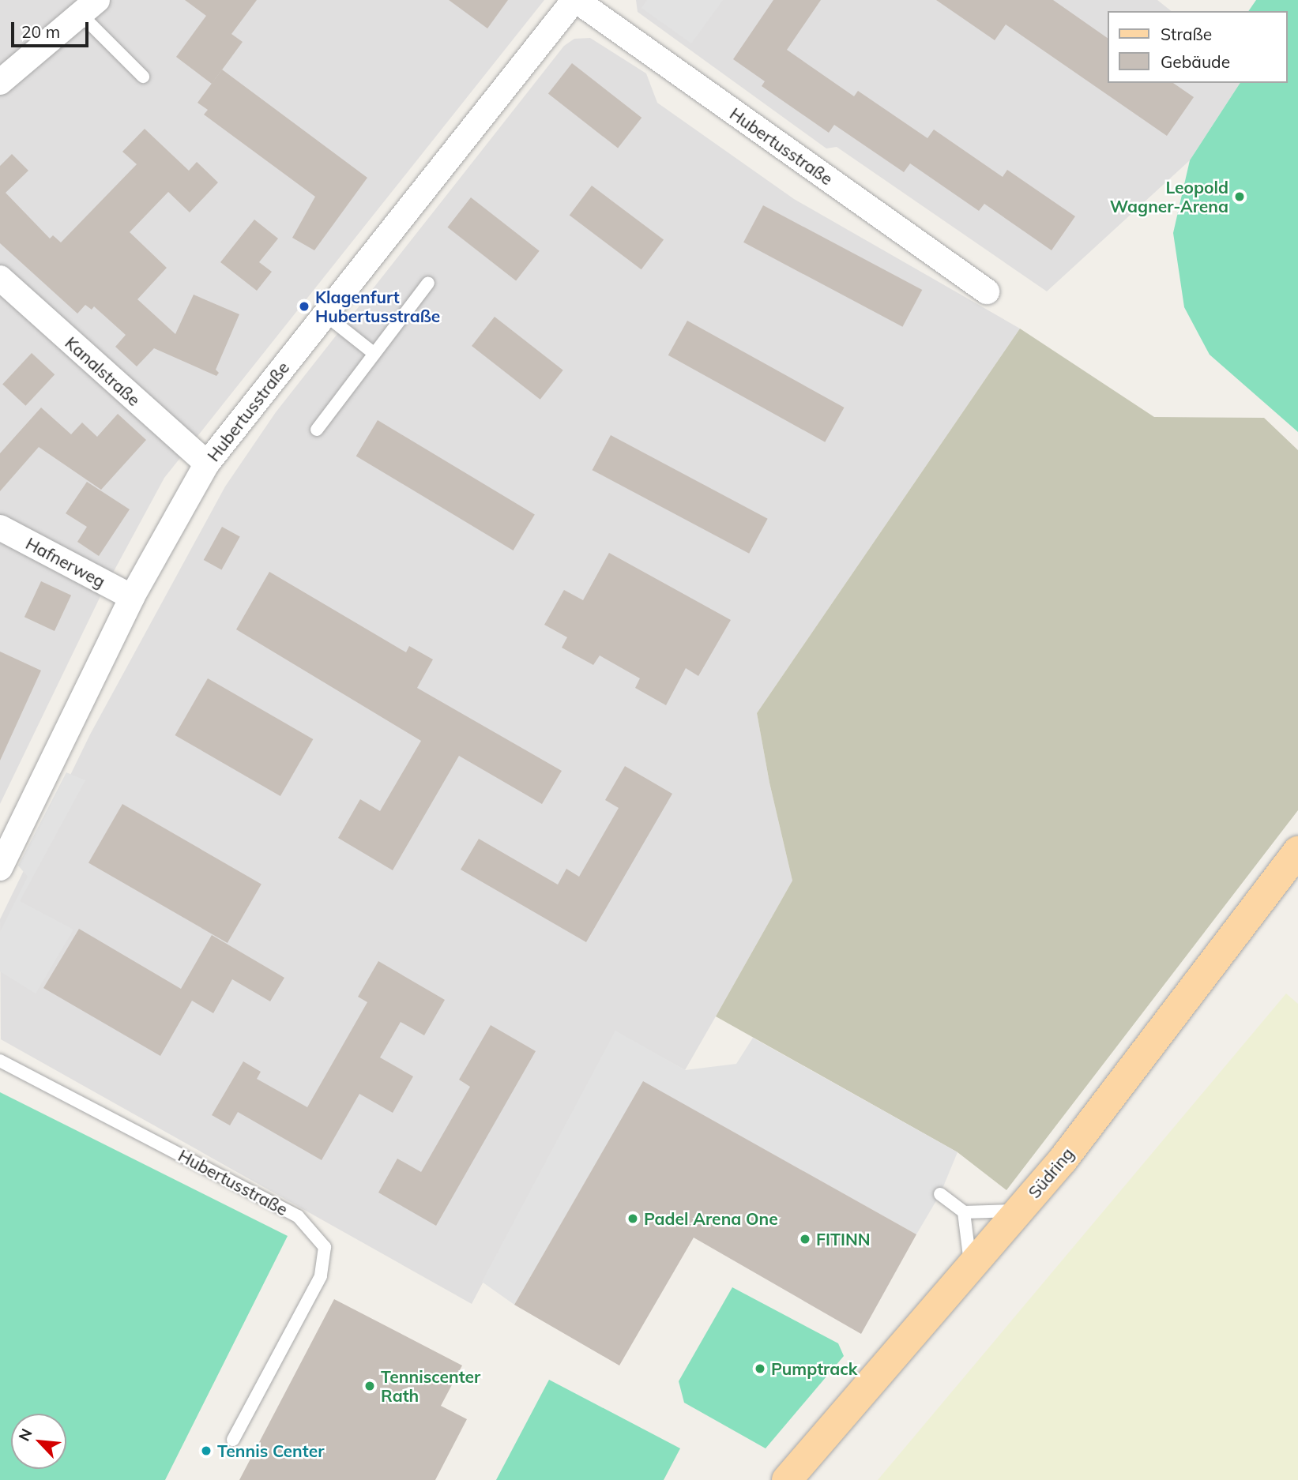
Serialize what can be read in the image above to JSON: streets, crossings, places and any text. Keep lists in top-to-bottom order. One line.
{"streets":{"main road":["Südring"],"street":["Hubertusstraße","Kanalstraße","Hafnerweg"]},"crossings":[["Hubertusstraße","Kanalstraße"],["Hubertusstraße","Hafnerweg"]],"places":["Leopold Wagner-Arena","Klagenfurt Hubertusstraße","Padel Arena One","FITINN","Pumptrack","Tenniscenter Rath","Tennis Center"],"legend":["Straße","Gebäude"],"scale_bar":"20 m","north":"top left"}
